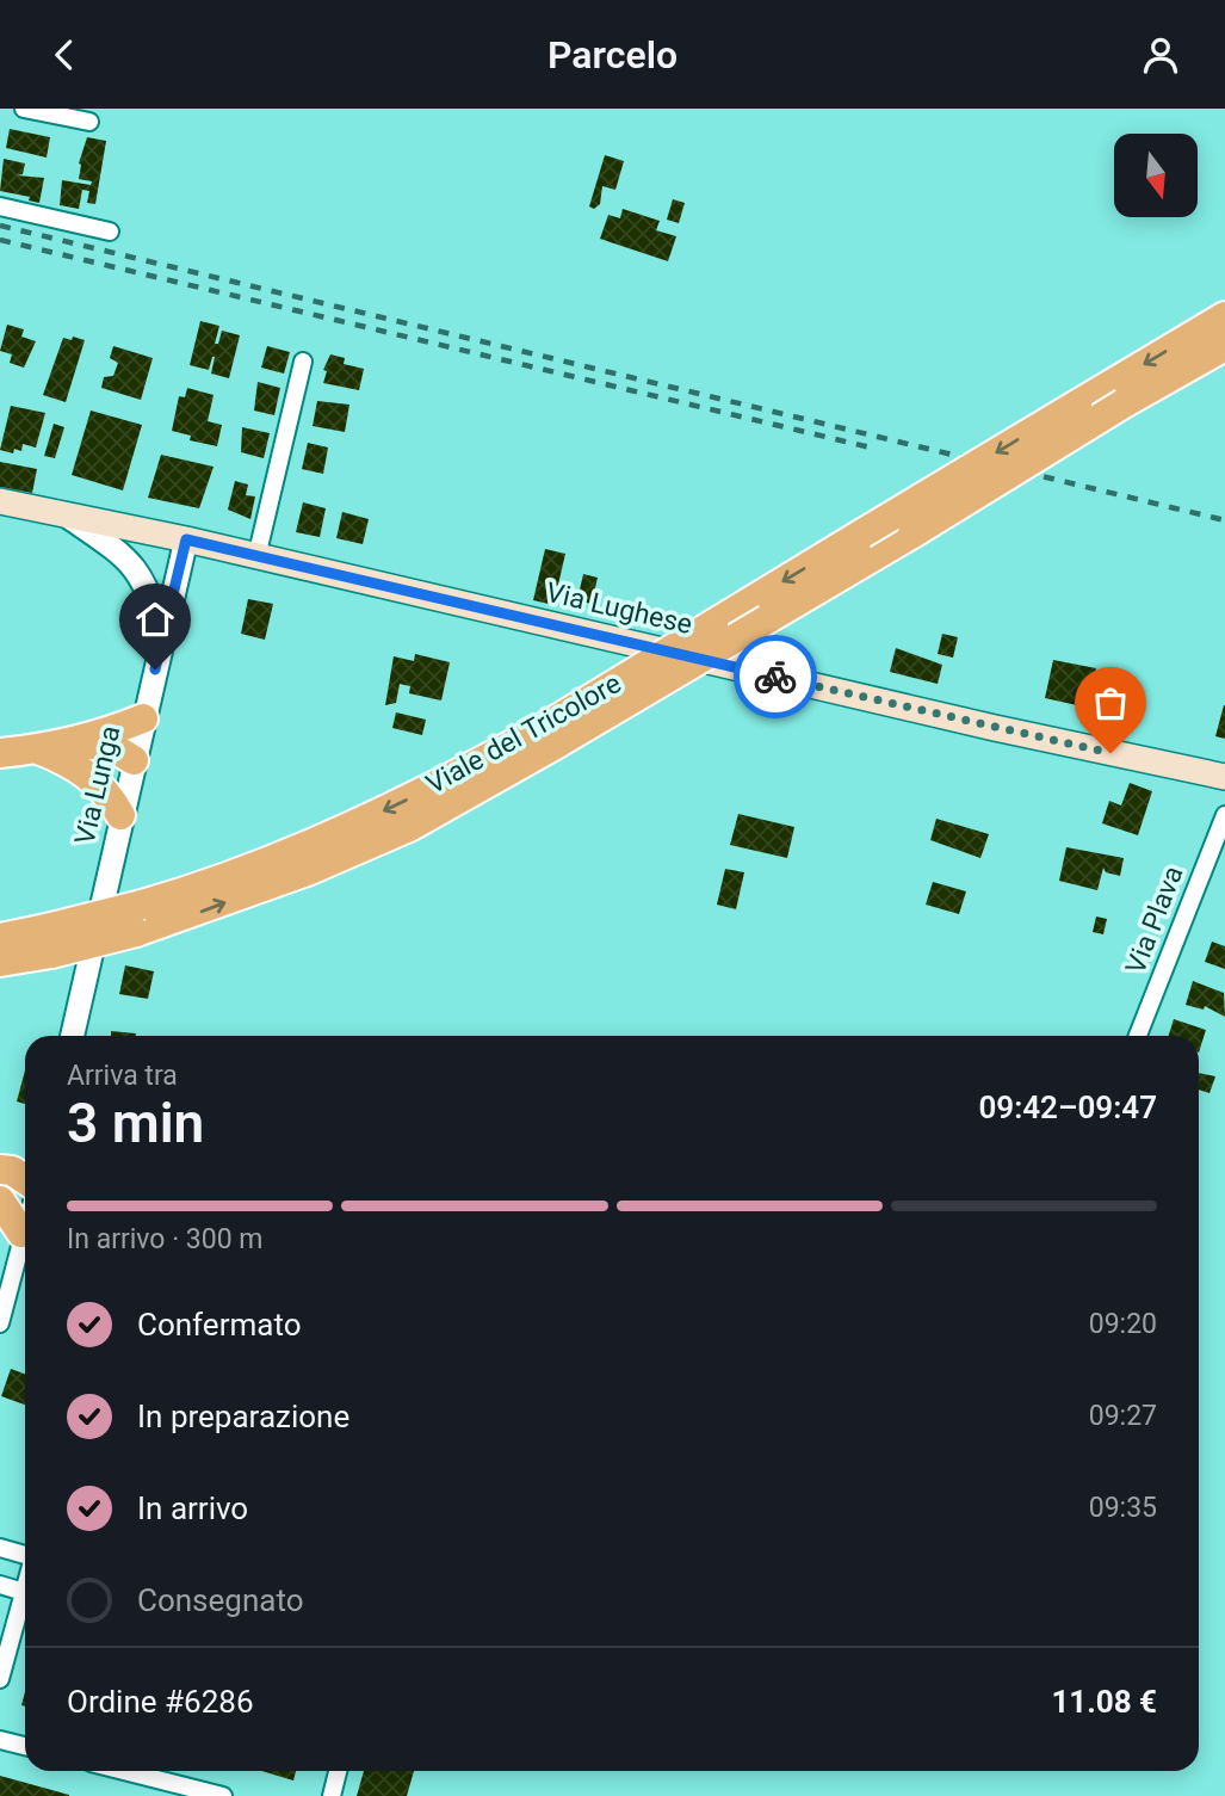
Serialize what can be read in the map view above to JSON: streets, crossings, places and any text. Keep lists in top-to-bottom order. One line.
{"streets":{"highway":["Viale del Tricolore"],"main road":["Via Lughese"],"street":["Via Lunga","Via Plava"]},"crossings":[["Via Lughese","Via Lunga"]],"north":"bottom","page":{"header":"Parcelo","heading":["3 min","Arriva tra","09:42–09:47"],"panel":["Ordine #6286","11.08 €"],"bar":"In arrivo · 300 m","list":[["Confermato","09:20"],["In preparazione","09:27"],["In arrivo","09:35"],"Consegnato"]}}
